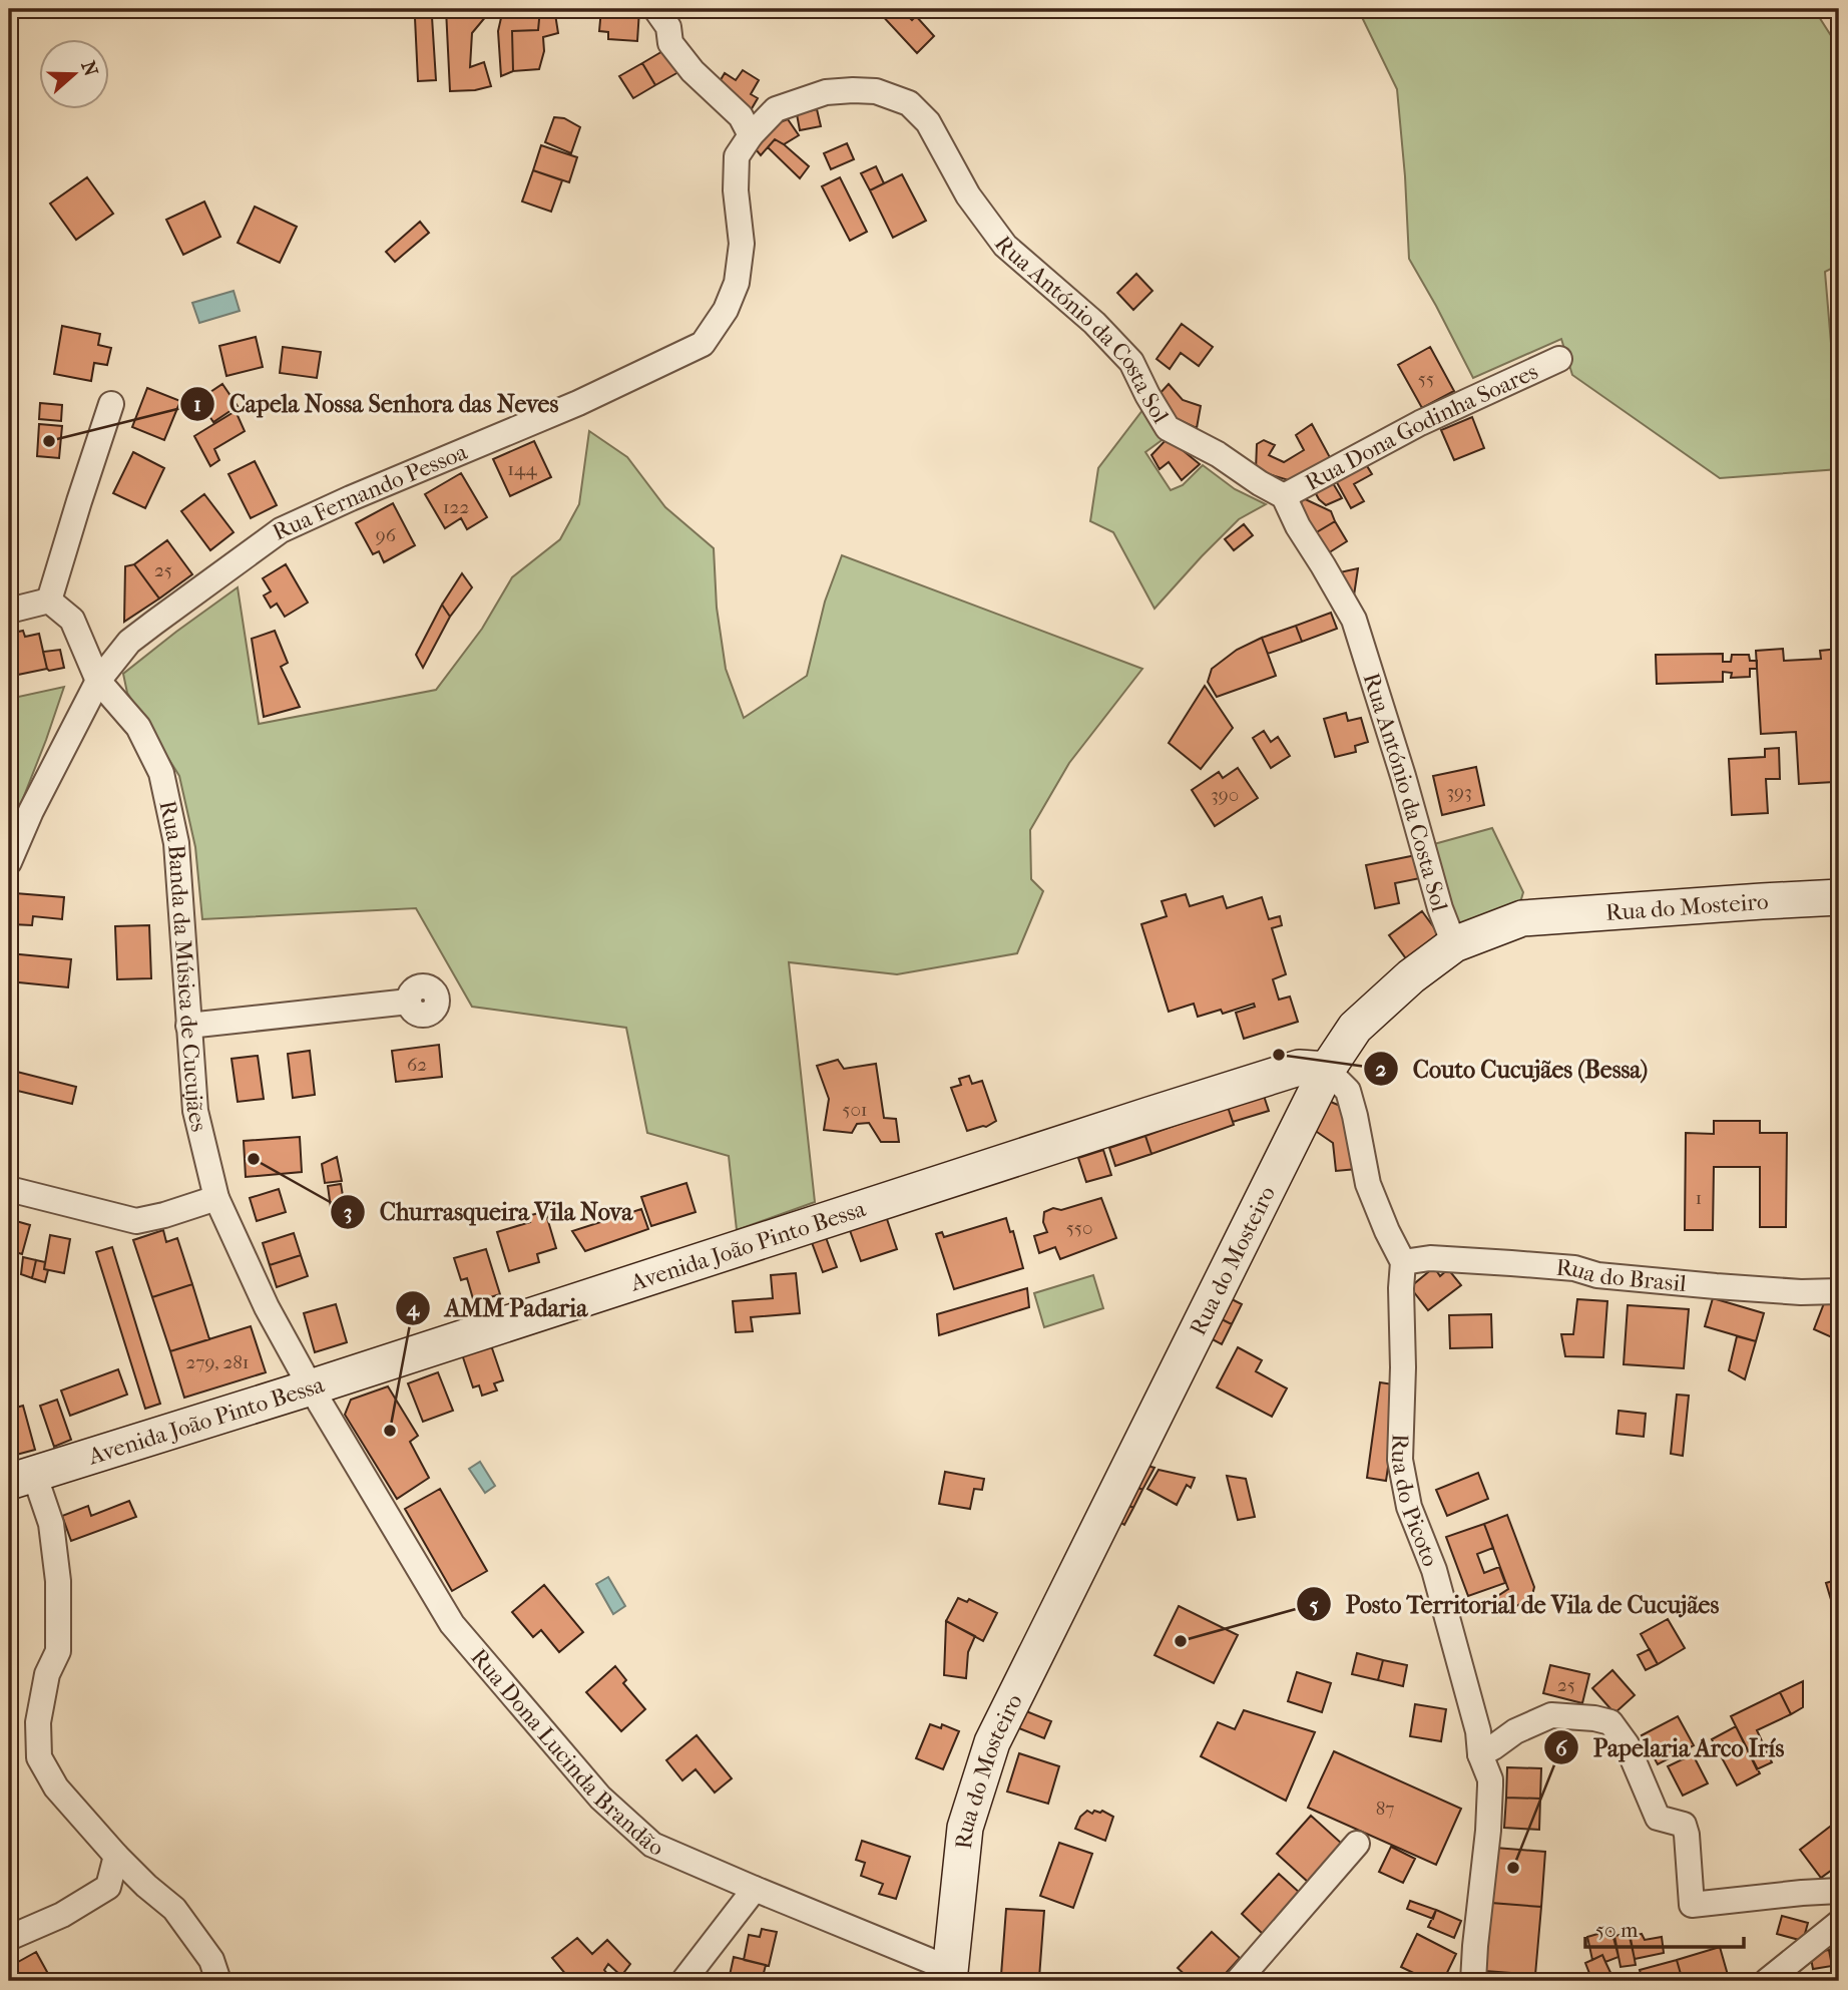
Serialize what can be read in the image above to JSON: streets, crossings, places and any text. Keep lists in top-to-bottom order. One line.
{"streets":{"main road":["Rua do Mosteiro","Avenida João Pinto Bessa"],"street":["Rua António da Costa Sol","Rua Dona Godinha Soares","Rua Fernando Pessoa","Rua Banda da Música de Cucujães","Rua do Brasil","Rua do Picoto","Rua Dona Lucinda Brandão"]},"crossings":[["Rua António da Costa Sol","Rua Dona Godinha Soares"],["Rua António da Costa Sol","Rua Fernando Pessoa"],["Rua António da Costa Sol","Rua do Mosteiro"],["Rua Fernando Pessoa","Rua Banda da Música de Cucujães"],["Rua do Mosteiro","Avenida João Pinto Bessa"],["Rua do Mosteiro","Rua Dona Lucinda Brandão"],["Rua Banda da Música de Cucujães","Avenida João Pinto Bessa"],["Rua Banda da Música de Cucujães","Rua Dona Lucinda Brandão"],["Avenida João Pinto Bessa","Rua Dona Lucinda Brandão"],["Rua do Brasil","Rua do Picoto"]],"places":["Capela Nossa Senhora das Neves","Couto Cucujães (Bessa)","Churrasqueira Vila Nova","AMM Padaria","Posto Territorial de Vila de Cucujães","Papelaria Arco Irís"],"house_numbers":["55","144","122","96","25","393","390","62","501","1","550","279, 281","25","87"],"scale_bar":"50 m","north":"right"}
